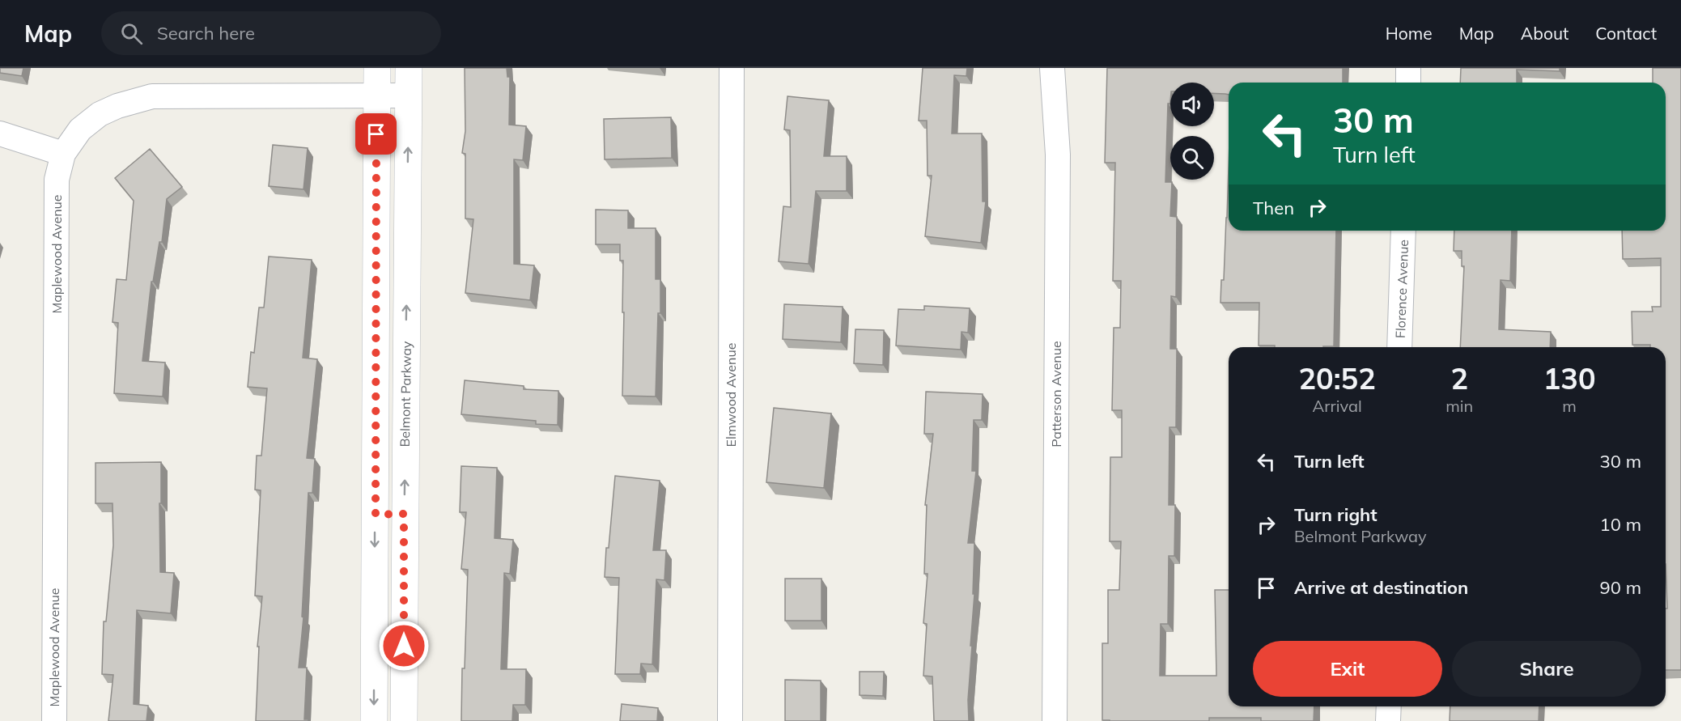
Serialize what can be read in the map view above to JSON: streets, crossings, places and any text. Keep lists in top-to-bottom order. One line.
{"streets":{"street":["Maplewood Avenue","Florence Avenue","Belmont Parkway","Patterson Avenue","Elmwood Avenue"]},"crossings":[["Maplewood Avenue","Belmont Parkway"]],"page":{"header":"Map","search":"Search here","nav":["Home","Map","About","Contact"],"turn":["30 m","Turn left"],"then":"Then","eta":["20:52","Arrival","2","min","130","m"],"list":[{"name":"Turn left","value":"30 m"},{"name":"Turn right","note":"Belmont Parkway","value":"10 m"},{"name":"Arrive at destination","value":"90 m"}],"buttons":["Exit","Share"]}}
